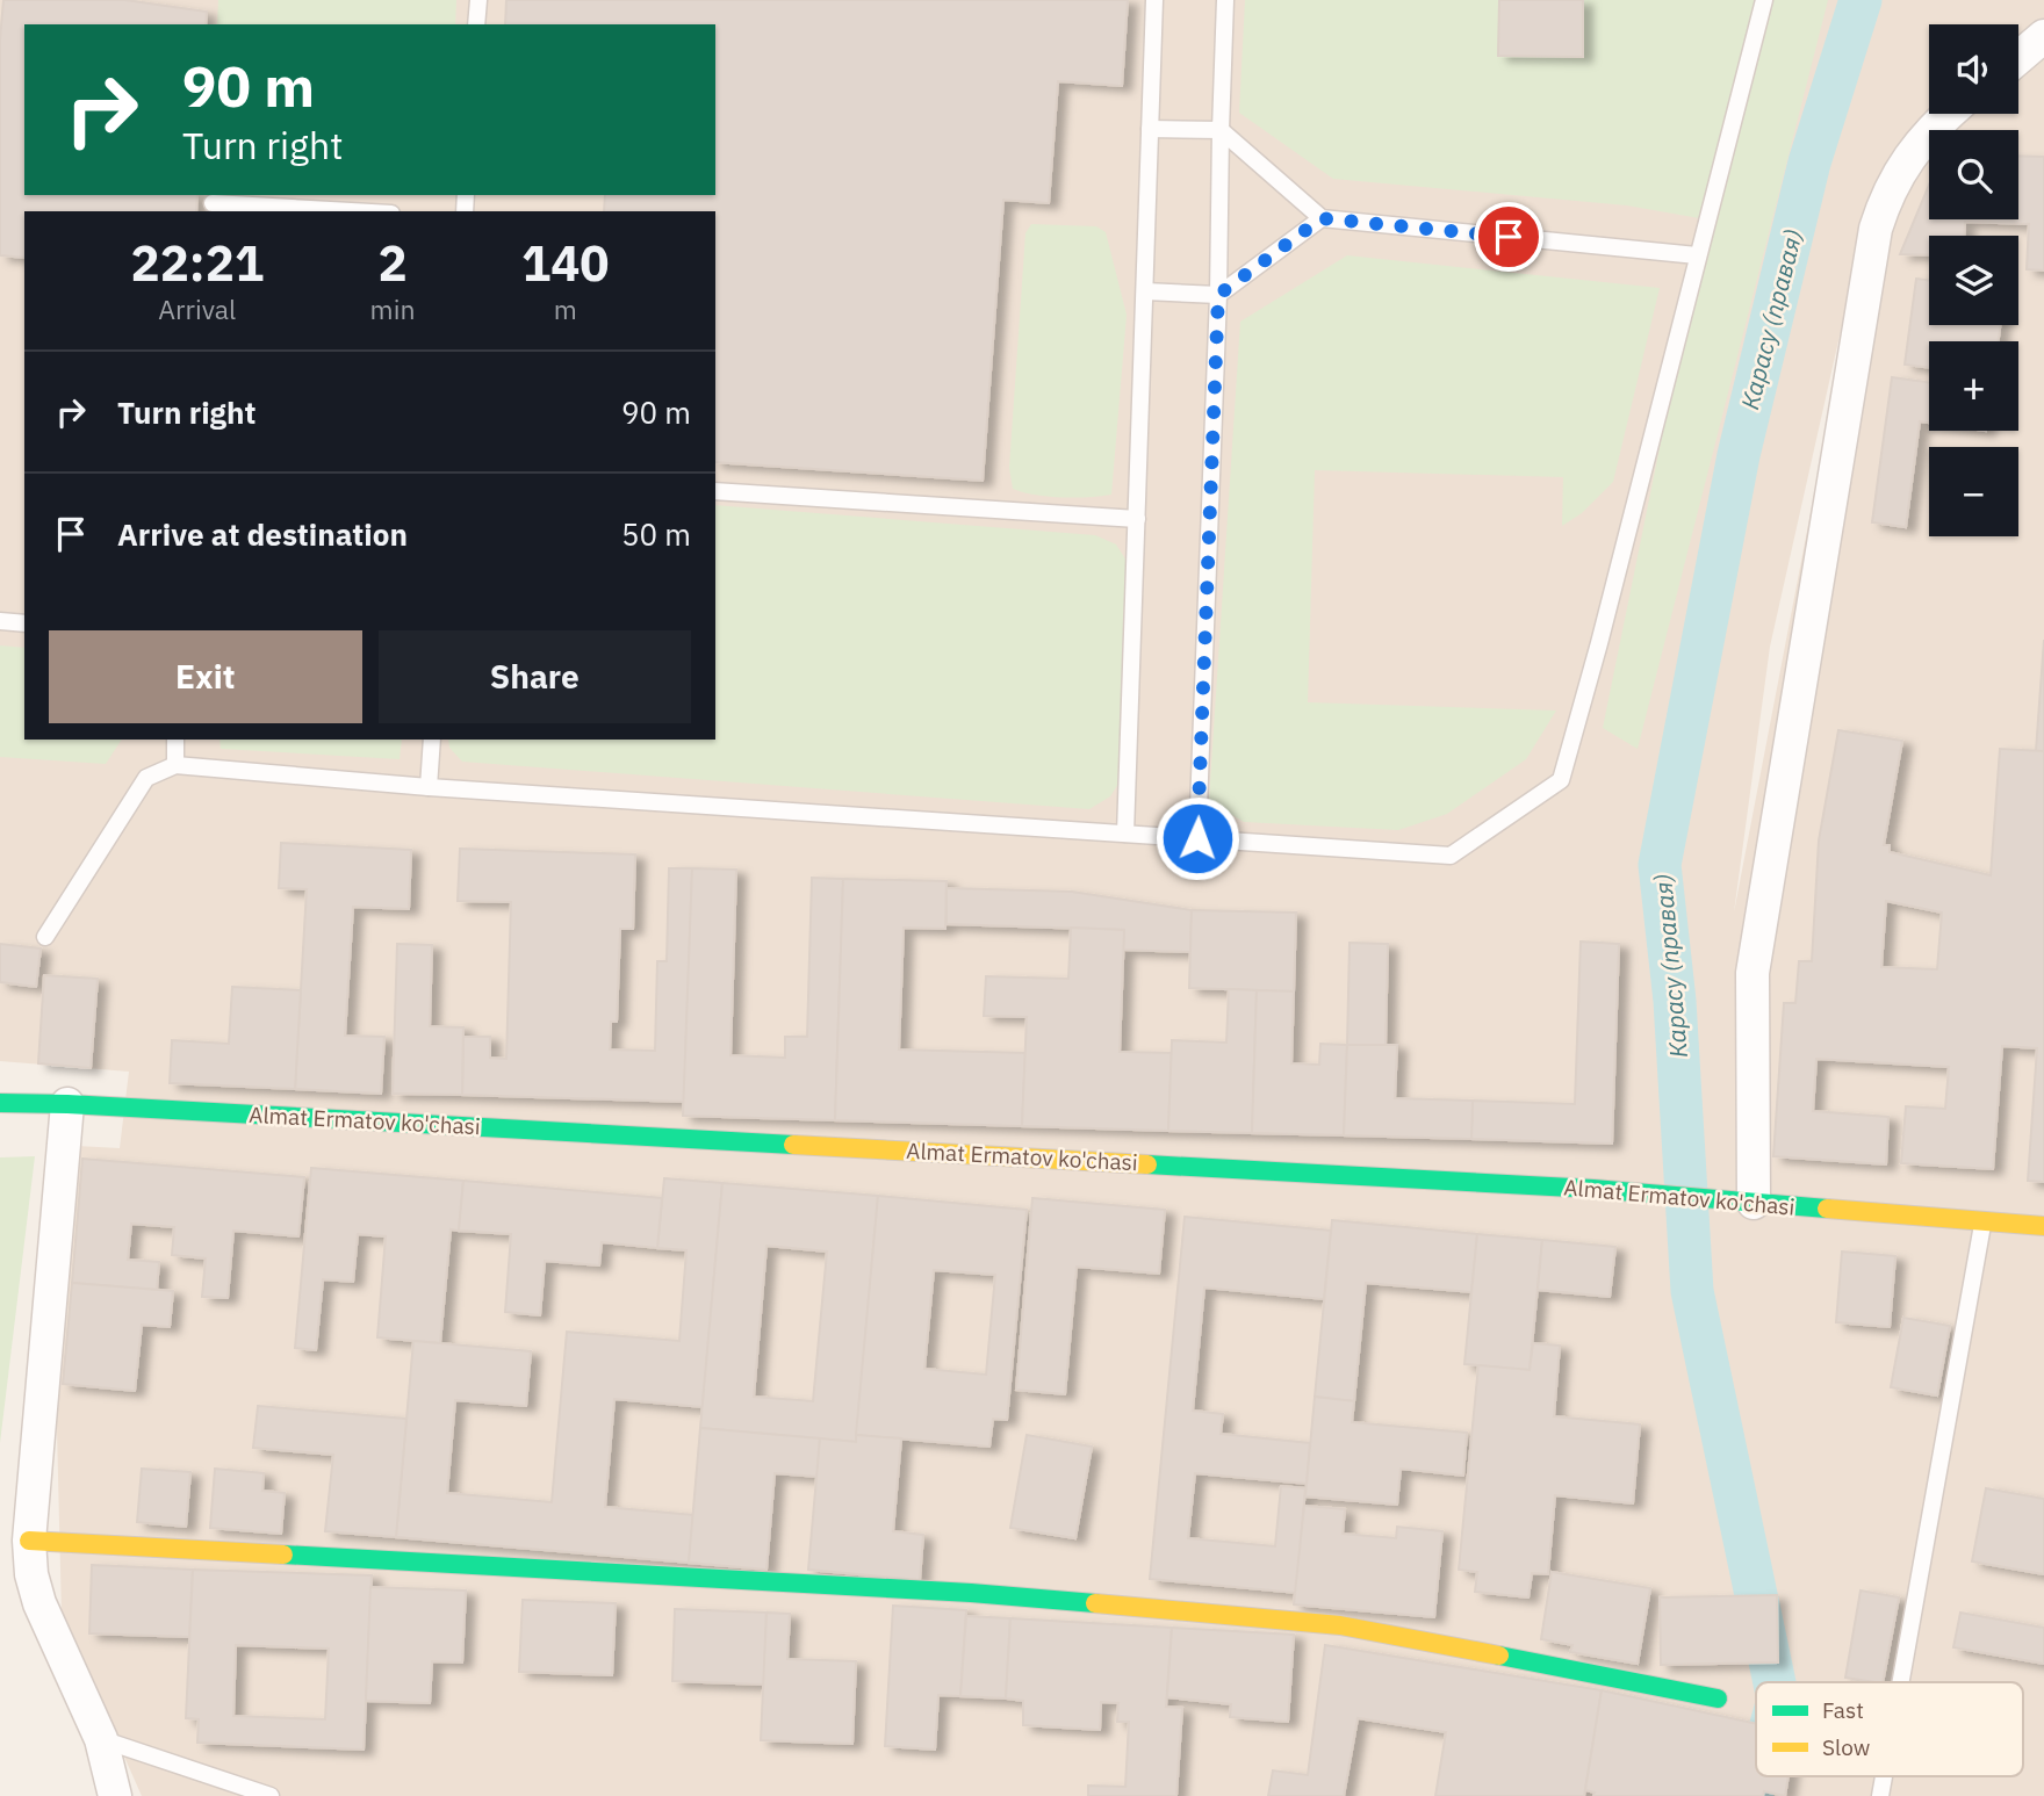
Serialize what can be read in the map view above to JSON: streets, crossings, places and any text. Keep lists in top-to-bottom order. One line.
{"streets":{"street":["Almat Ermatov ko'chasi"]},"water":["Карасу (правая)"],"legend":["Fast","Slow"],"page":{"map_buttons":["+","−"],"turn":["90 m","Turn right"],"eta":["22:21","Arrival","2","min","140","m"],"list":[{"name":"Turn right","value":"90 m"},{"name":"Arrive at destination","value":"50 m"}],"buttons":["Exit","Share"]}}
